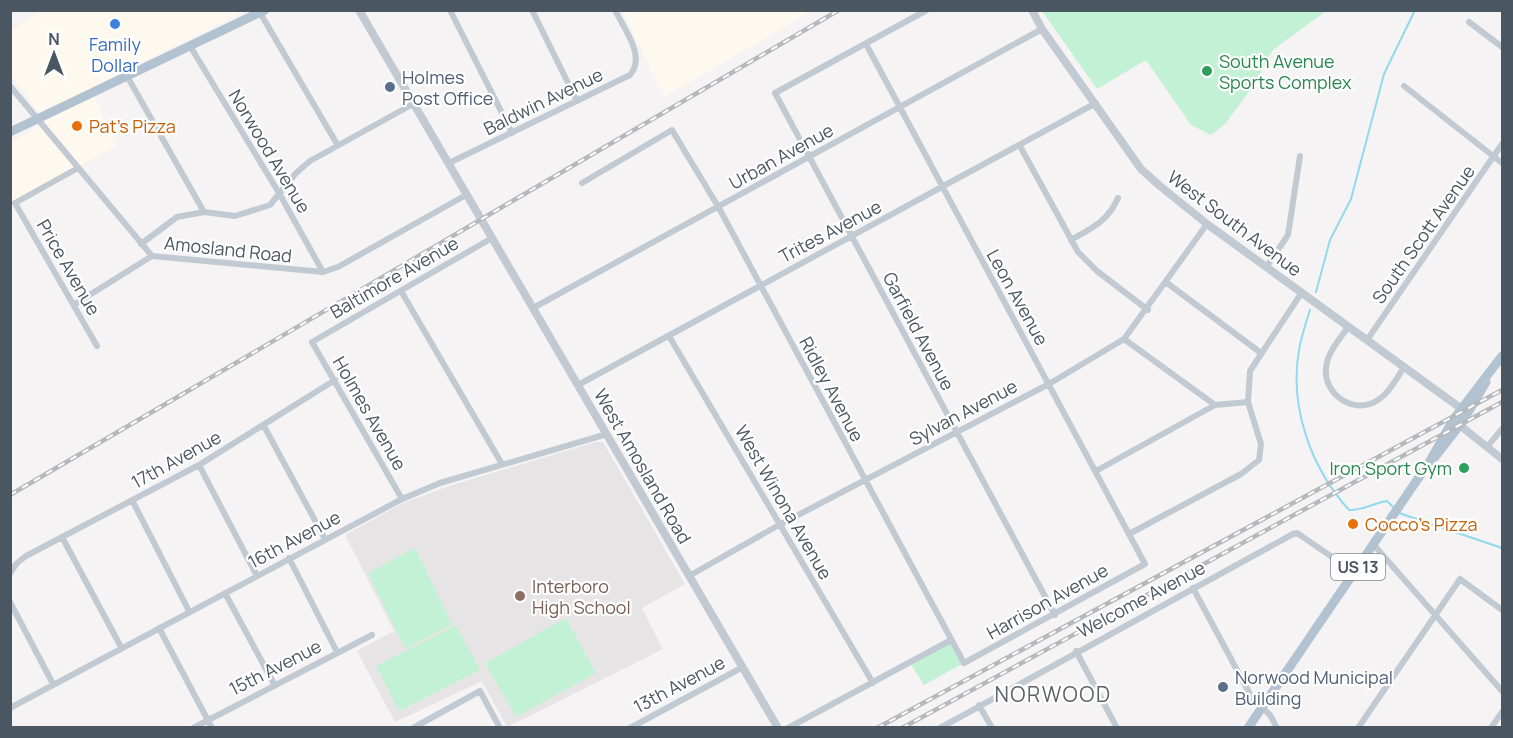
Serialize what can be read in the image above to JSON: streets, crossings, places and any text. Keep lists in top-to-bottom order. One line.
{"streets":{"main road":["US 13"],"street":["Baldwin Avenue","Norwood Avenue","Urban Avenue","West South Avenue","Trites Avenue","South Scott Avenue","Amosland Road","Price Avenue","Baltimore Avenue","Leon Avenue","Garfield Avenue","Ridley Avenue","Sylvan Avenue","Holmes Avenue","17th Avenue","West Amosland Road","West Winona Avenue","16th Avenue","Welcome Avenue","Harrison Avenue","15th Avenue","13th Avenue"]},"crossings":[["Baldwin Avenue","West Amosland Road"],["Norwood Avenue","Amosland Road"],["Urban Avenue","West South Avenue"],["Urban Avenue","Leon Avenue"],["Urban Avenue","Garfield Avenue"],["Urban Avenue","Ridley Avenue"],["Urban Avenue","West Amosland Road"],["West South Avenue","Trites Avenue"],["West South Avenue","South Scott Avenue"],["West South Avenue","Sylvan Avenue"],["West South Avenue","US 13"],["Trites Avenue","Leon Avenue"],["Trites Avenue","Garfield Avenue"],["Trites Avenue","Ridley Avenue"],["Trites Avenue","West Amosland Road"],["Trites Avenue","West Winona Avenue"],["Amosland Road","Price Avenue"],["Amosland Road","West Amosland Road"],["Baltimore Avenue","Holmes Avenue"],["Baltimore Avenue","West Amosland Road"],["Leon Avenue","Garfield Avenue"],["Leon Avenue","Sylvan Avenue"],["Leon Avenue","Harrison Avenue"],["Garfield Avenue","Sylvan Avenue"],["Garfield Avenue","Harrison Avenue"],["Ridley Avenue","Sylvan Avenue"],["Ridley Avenue","Harrison Avenue"],["Sylvan Avenue","West Amosland Road"],["Sylvan Avenue","West Winona Avenue"],["Holmes Avenue","17th Avenue"],["Holmes Avenue","16th Avenue"],["West Amosland Road","16th Avenue"],["West Amosland Road","13th Avenue"],["US 13","Welcome Avenue"]],"districts":["NORWOOD"],"places":["Family Dollar","South Avenue Sports Complex","Holmes Post Office","Pat's Pizza","Iron Sport Gym","Cocco's Pizza","Interboro High School","Norwood Municipal Building"],"north":"top"}
